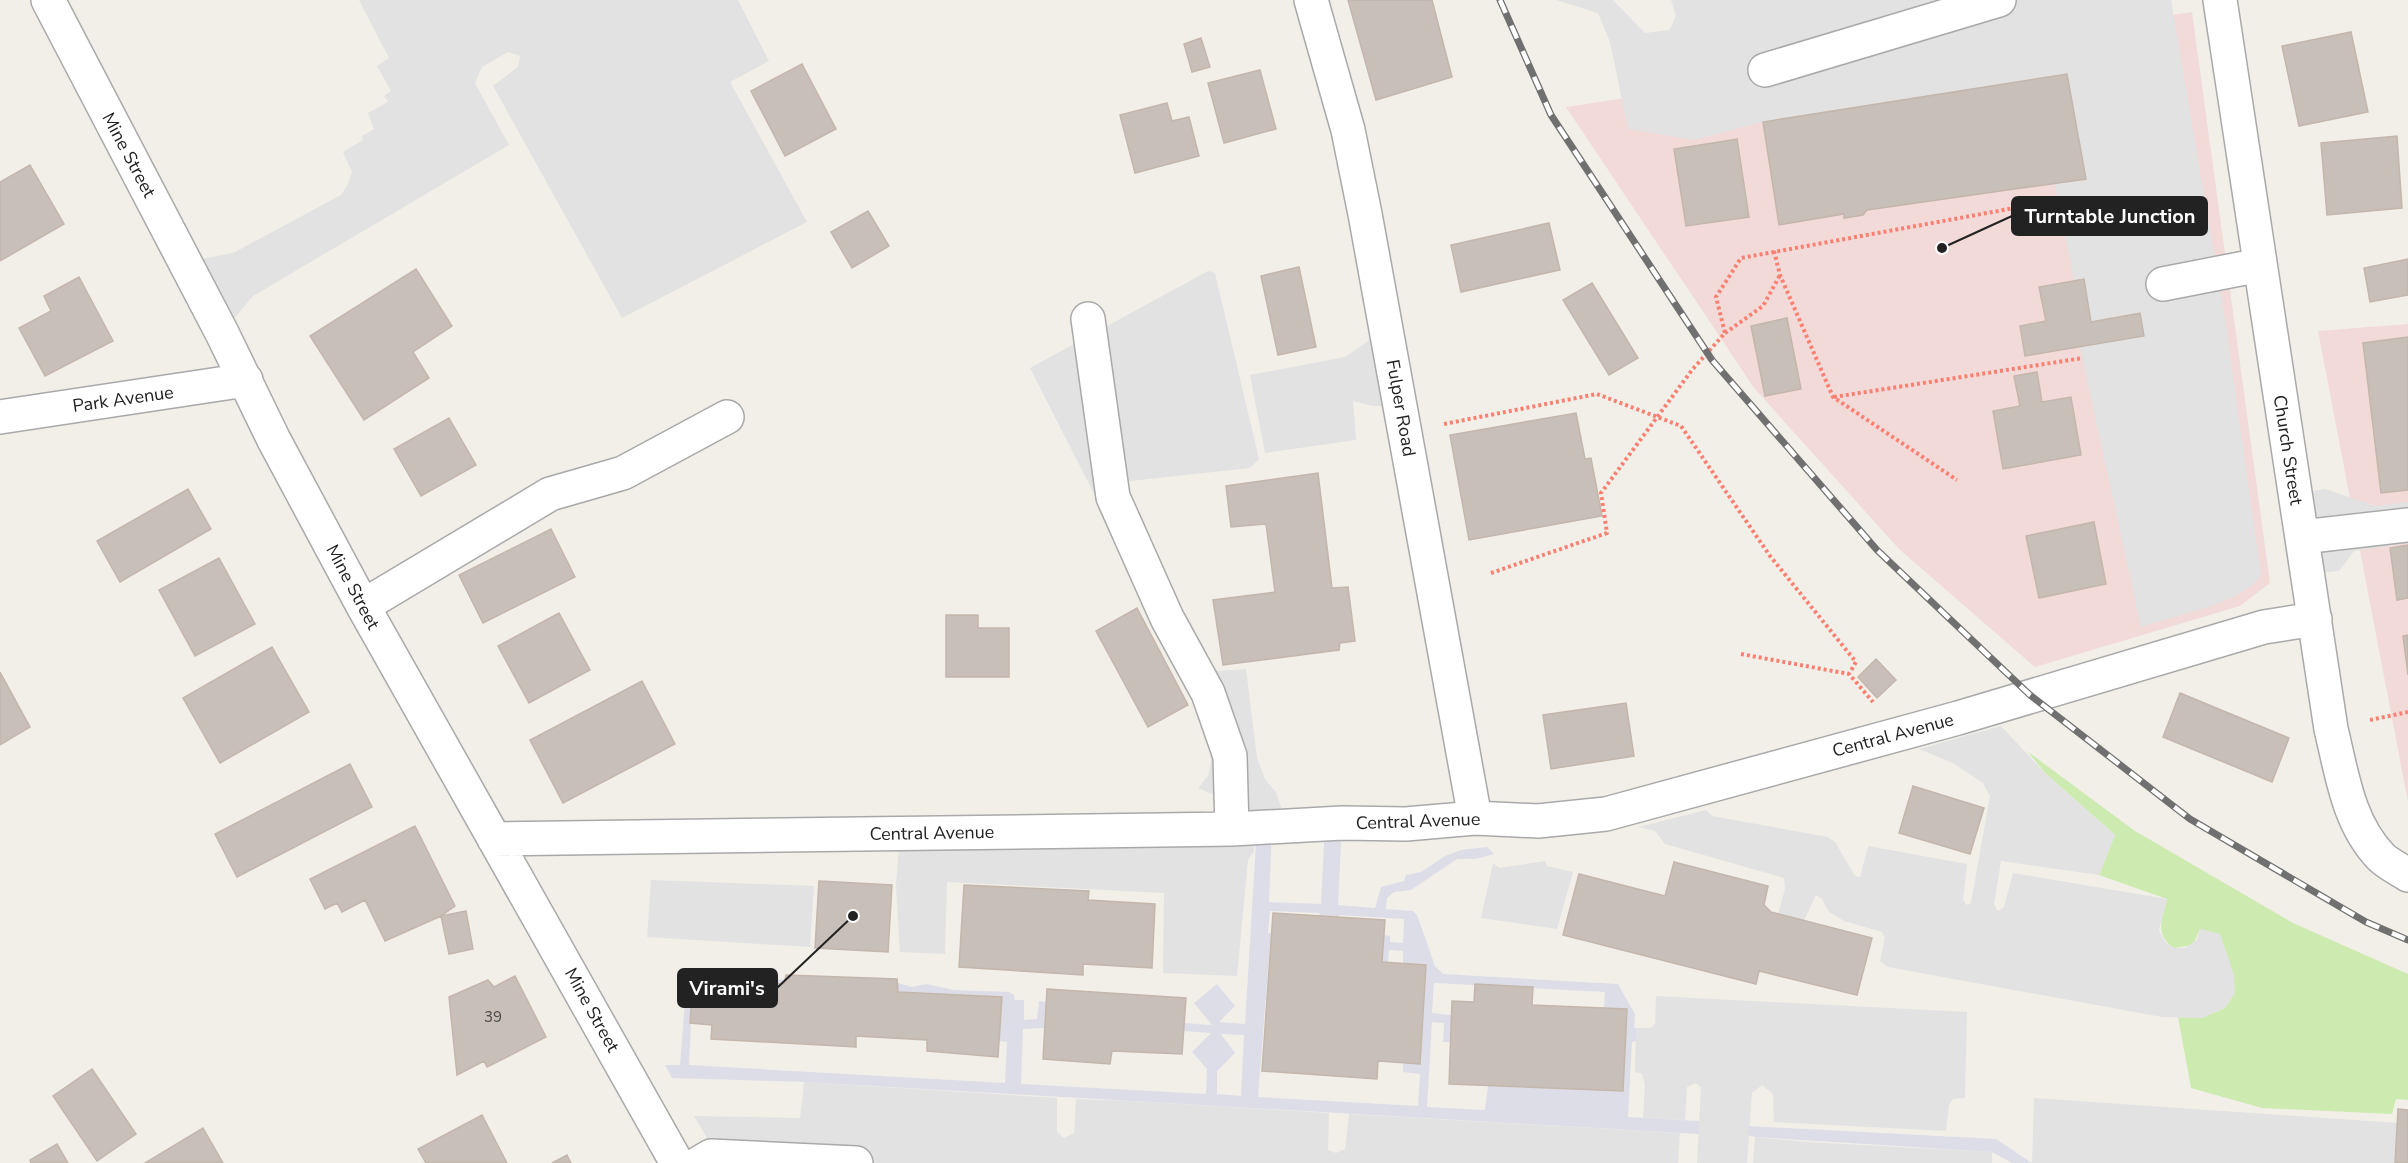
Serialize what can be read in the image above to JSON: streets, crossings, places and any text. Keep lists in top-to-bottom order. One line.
{"streets":{"street":["Mine Street","Park Avenue","Fulper Road","Church Street","Central Avenue"]},"crossings":[["Mine Street","Park Avenue"],["Mine Street","Central Avenue"],["Fulper Road","Central Avenue"],["Church Street","Central Avenue"]],"places":["Turntable Junction","Virami's"],"house_numbers":["39"]}
